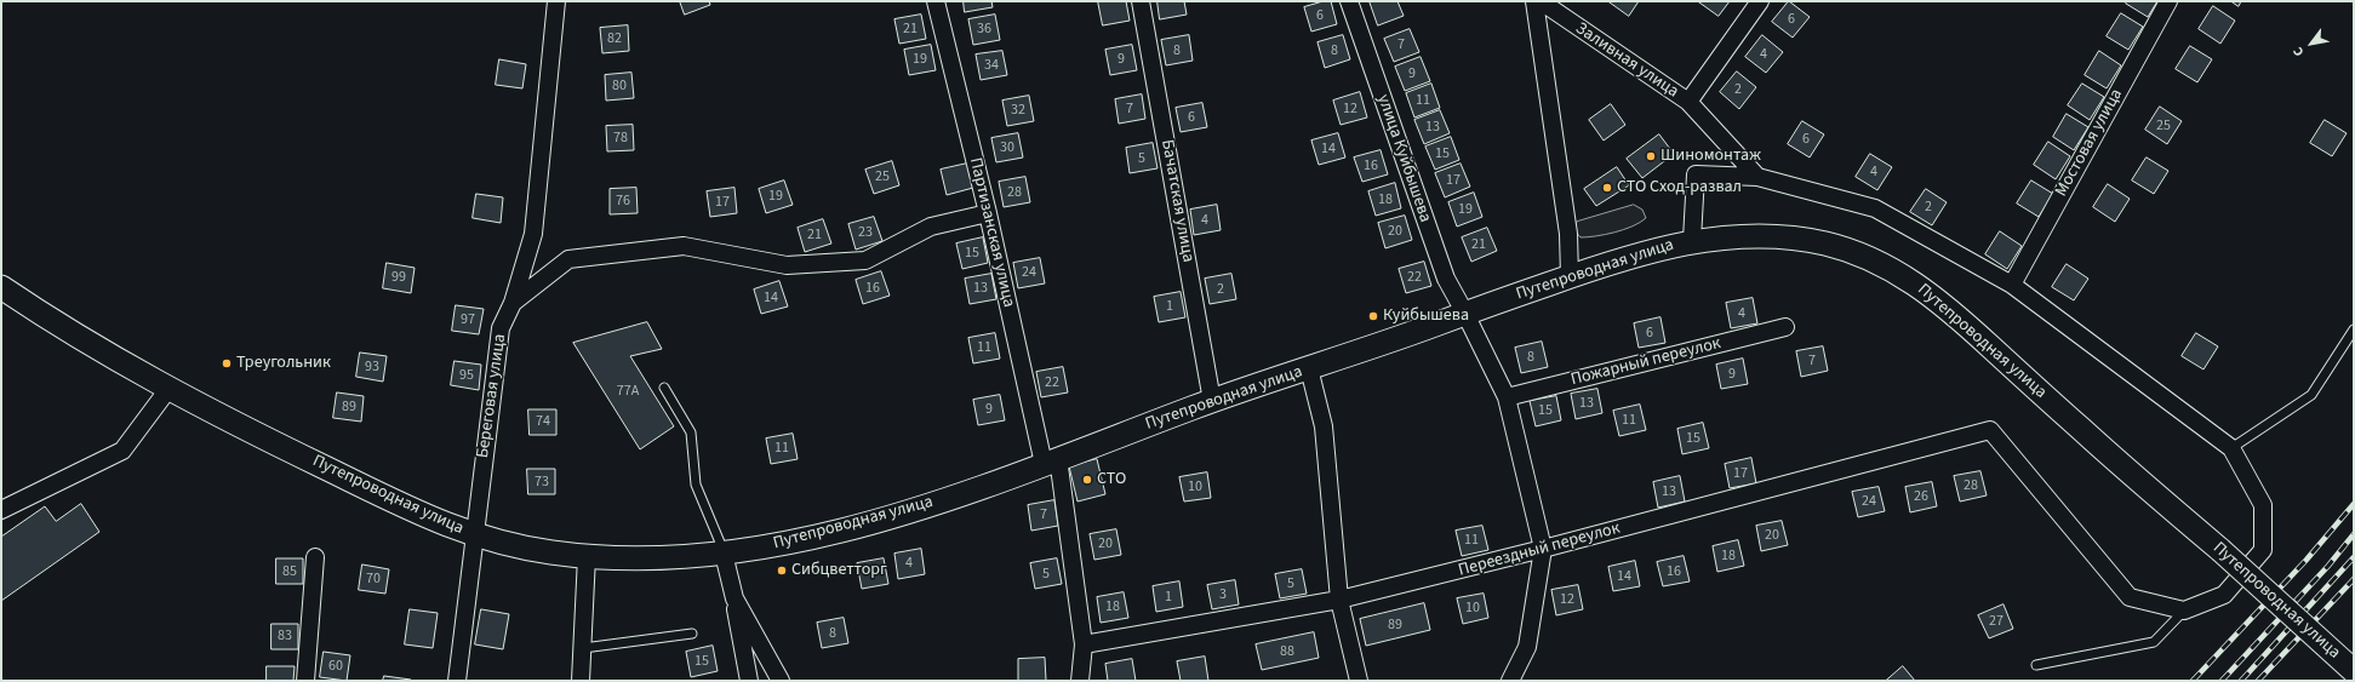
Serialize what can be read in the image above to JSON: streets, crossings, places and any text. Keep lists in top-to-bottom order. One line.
{"streets":{"main road":["Путепроводная улица"],"street":["Заливная улица","Мостовая улица","улица Куйбышева","Бачатская улица","Партизанская улица","Пожарный переулок","Береговая улица","Переездный переулок"]},"crossings":[["улица Куйбышева","Путепроводная улица"],["улица Куйбышева","Пожарный переулок"],["улица Куйбышева","Переездный переулок"],["Бачатская улица","Путепроводная улица"],["Партизанская улица","Путепроводная улица"],["Партизанская улица","Переездный переулок"],["Путепроводная улица","Береговая улица"]],"places":["Шиномонтаж","СТО Сход-развал","Куйбышева","Треугольник","СТО","Сибцветторг"],"house_numbers":["6","6","21","36","82","7","8","8","4","19","9","34","9","80","2","11","7","12","32","6","25","13","78","6","30","14","15","5","16","4","25","17","28","19","18","76","17","2","19","4","20","23","21","21","15","24","99","22","16","13","2","14","1","4","97","6","11","8","7","93","9","95","22","77А","13","89","9","15","11","74","15","11","17","73","28","10","13","26","24","7","20","11","20","18","4","85","16","5","14","70","5","3","1","12","18","10","27","89","8","83","88","15","60"],"north":"bottom left"}
